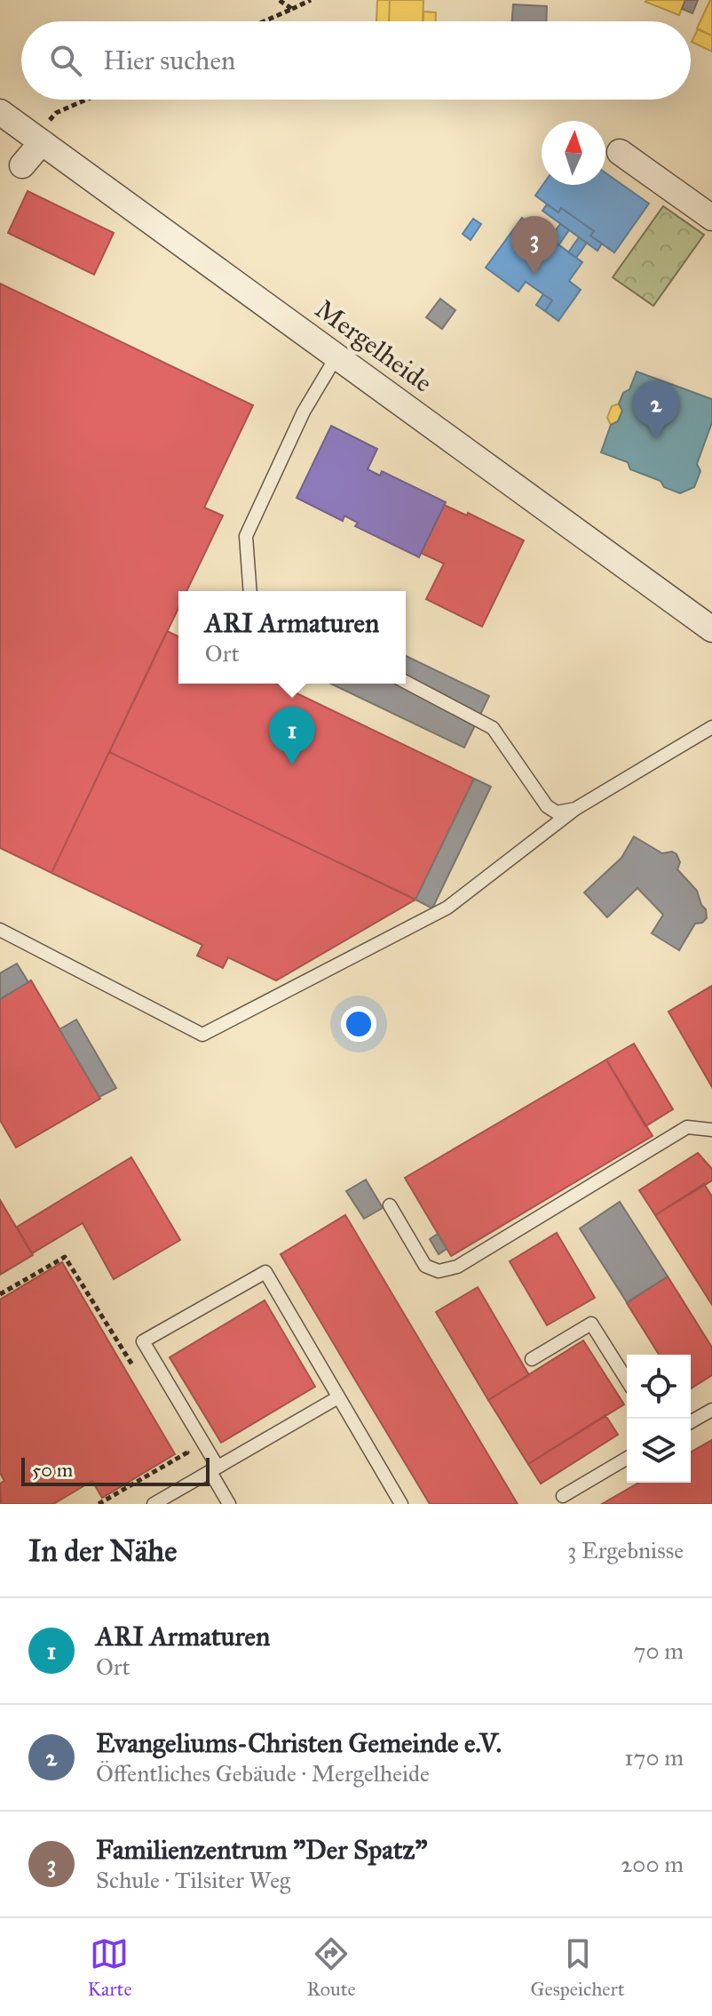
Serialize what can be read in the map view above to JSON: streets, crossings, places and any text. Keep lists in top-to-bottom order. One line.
{"streets":{"street":["Mergelheide"]},"scale_bar":"50 m","north":"top","page":{"search":"Hier suchen","pins":["3","2","1"],"popup":["ARI Armaturen","Ort"],"scale":"50 m","heading":["In der Nähe","3 Ergebnisse"],"list":[{"mark":"1","name":"ARI Armaturen","note":"Ort","value":"70 m"},{"mark":"2","name":"Evangeliums-Christen Gemeinde e.V.","note":"Öffentliches Gebäude · Mergelheide","value":"170 m"},{"mark":"3","name":"Familienzentrum \"Der Spatz\"","note":"Schule · Tilsiter Weg","value":"200 m"}],"nav":["Karte","Route","Gespeichert"]}}
